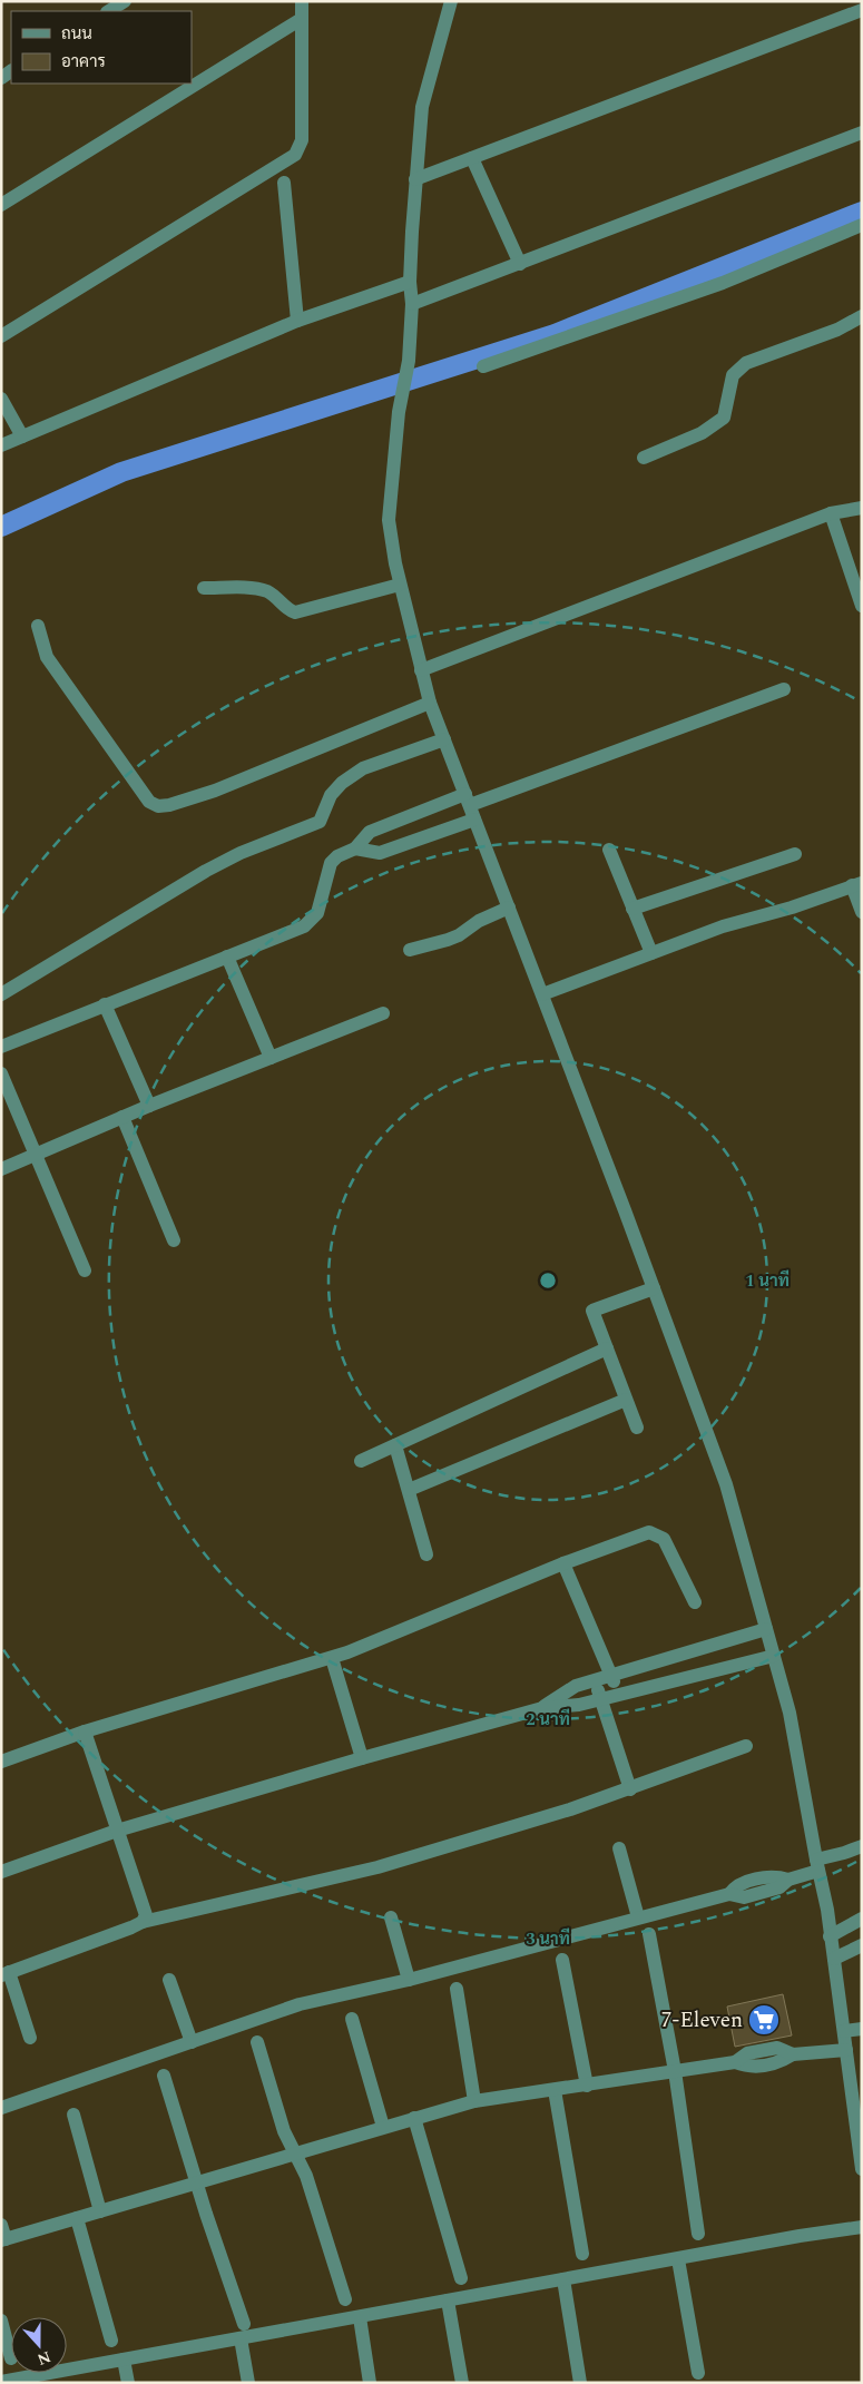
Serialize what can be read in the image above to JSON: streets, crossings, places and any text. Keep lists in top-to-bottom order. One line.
{"places":{"supermarket":["7-Eleven"]},"legend":["ถนน","อาคาร"],"north":"bottom","rings":["1 นาที","2 นาที","3 นาที"]}
